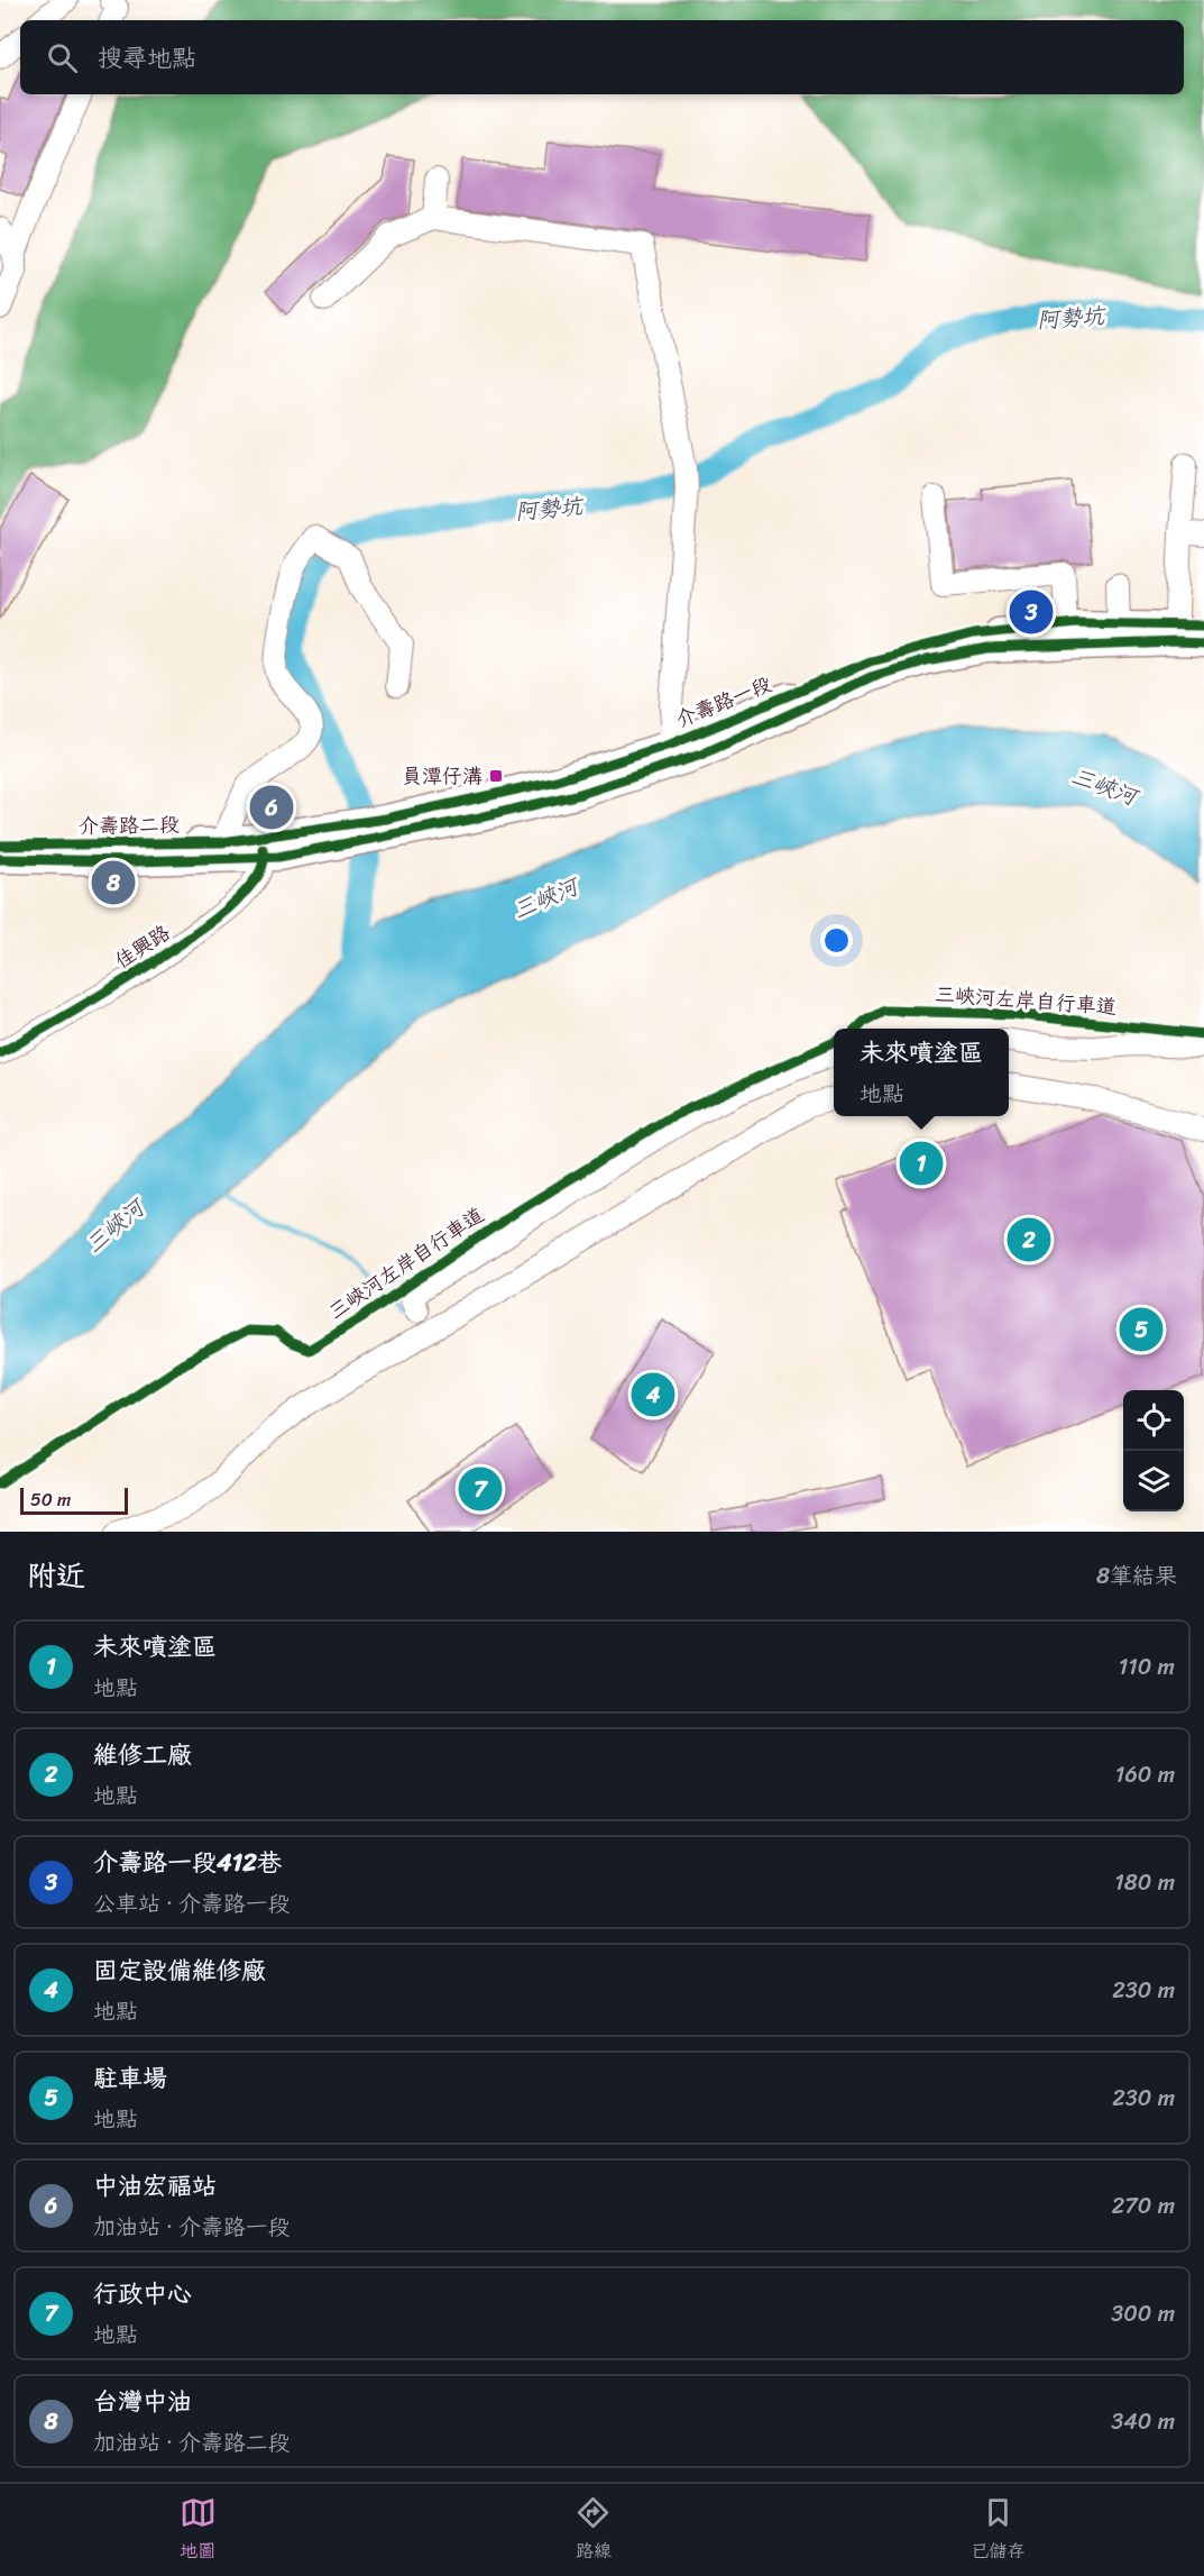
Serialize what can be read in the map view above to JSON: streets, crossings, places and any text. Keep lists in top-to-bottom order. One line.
{"streets":{"main road":["介壽路一段","介壽路二段"],"street":["佳興路"],"cycle path":["三峽河左岸自行車道"]},"crossings":[["介壽路一段","介壽路二段"],["介壽路一段","佳興路"],["介壽路二段","佳興路"]],"water":["阿勢坑","三峽河"],"places":{"transit":["員潭仔溝"]},"scale_bar":"50 m","page":{"search":"搜尋地點","pins":["3","6","8","1","2","5","4","7"],"popup":["未來噴塗區","地點"],"scale":"50 m","heading":["附近","8筆結果"],"list":[{"mark":"1","name":"未來噴塗區","note":"地點","value":"110 m"},{"mark":"2","name":"維修工廠","note":"地點","value":"160 m"},{"mark":"3","name":"介壽路一段412巷","note":"公車站 · 介壽路一段","value":"180 m"},{"mark":"4","name":"固定設備維修廠","note":"地點","value":"230 m"},{"mark":"5","name":"駐車場","note":"地點","value":"230 m"},{"mark":"6","name":"中油宏福站","note":"加油站 · 介壽路一段","value":"270 m"},{"mark":"7","name":"行政中心","note":"地點","value":"300 m"},{"mark":"8","name":"台灣中油","note":"加油站 · 介壽路二段","value":"340 m"}],"nav":["地圖","路線","已儲存"]}}
